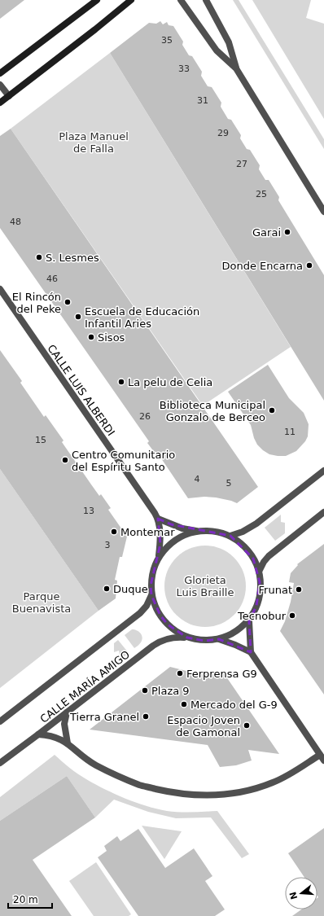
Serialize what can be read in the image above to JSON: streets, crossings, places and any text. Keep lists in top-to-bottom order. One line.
{"streets":{"street":["CALLE LUIS ALBERDI","CALLE MARÍA AMIGO"]},"parks":["Plaza Manuel de Falla","Glorieta Luis Braille","Parque Buenavista"],"places":["Garai","S. Lesmes","Donde Encarna","El Rincón del Peke","Escuela de Educación Infantil Aries","Sisos","La pelu de Celia","Biblioteca Municipal Gonzalo de Berceo","Centro Comunitario del Espíritu Santo","Montemar","Duque","Frunat","Tecnobur","Ferprensa G9","Plaza 9","Mercado del G-9","Tierra Granel","Espacio Joven de Gamonal"],"house_numbers":["35","33","31","29","27","25","48","46","26","11","15","4","5","13","3"],"scale_bar":"20 m","north":"left"}
